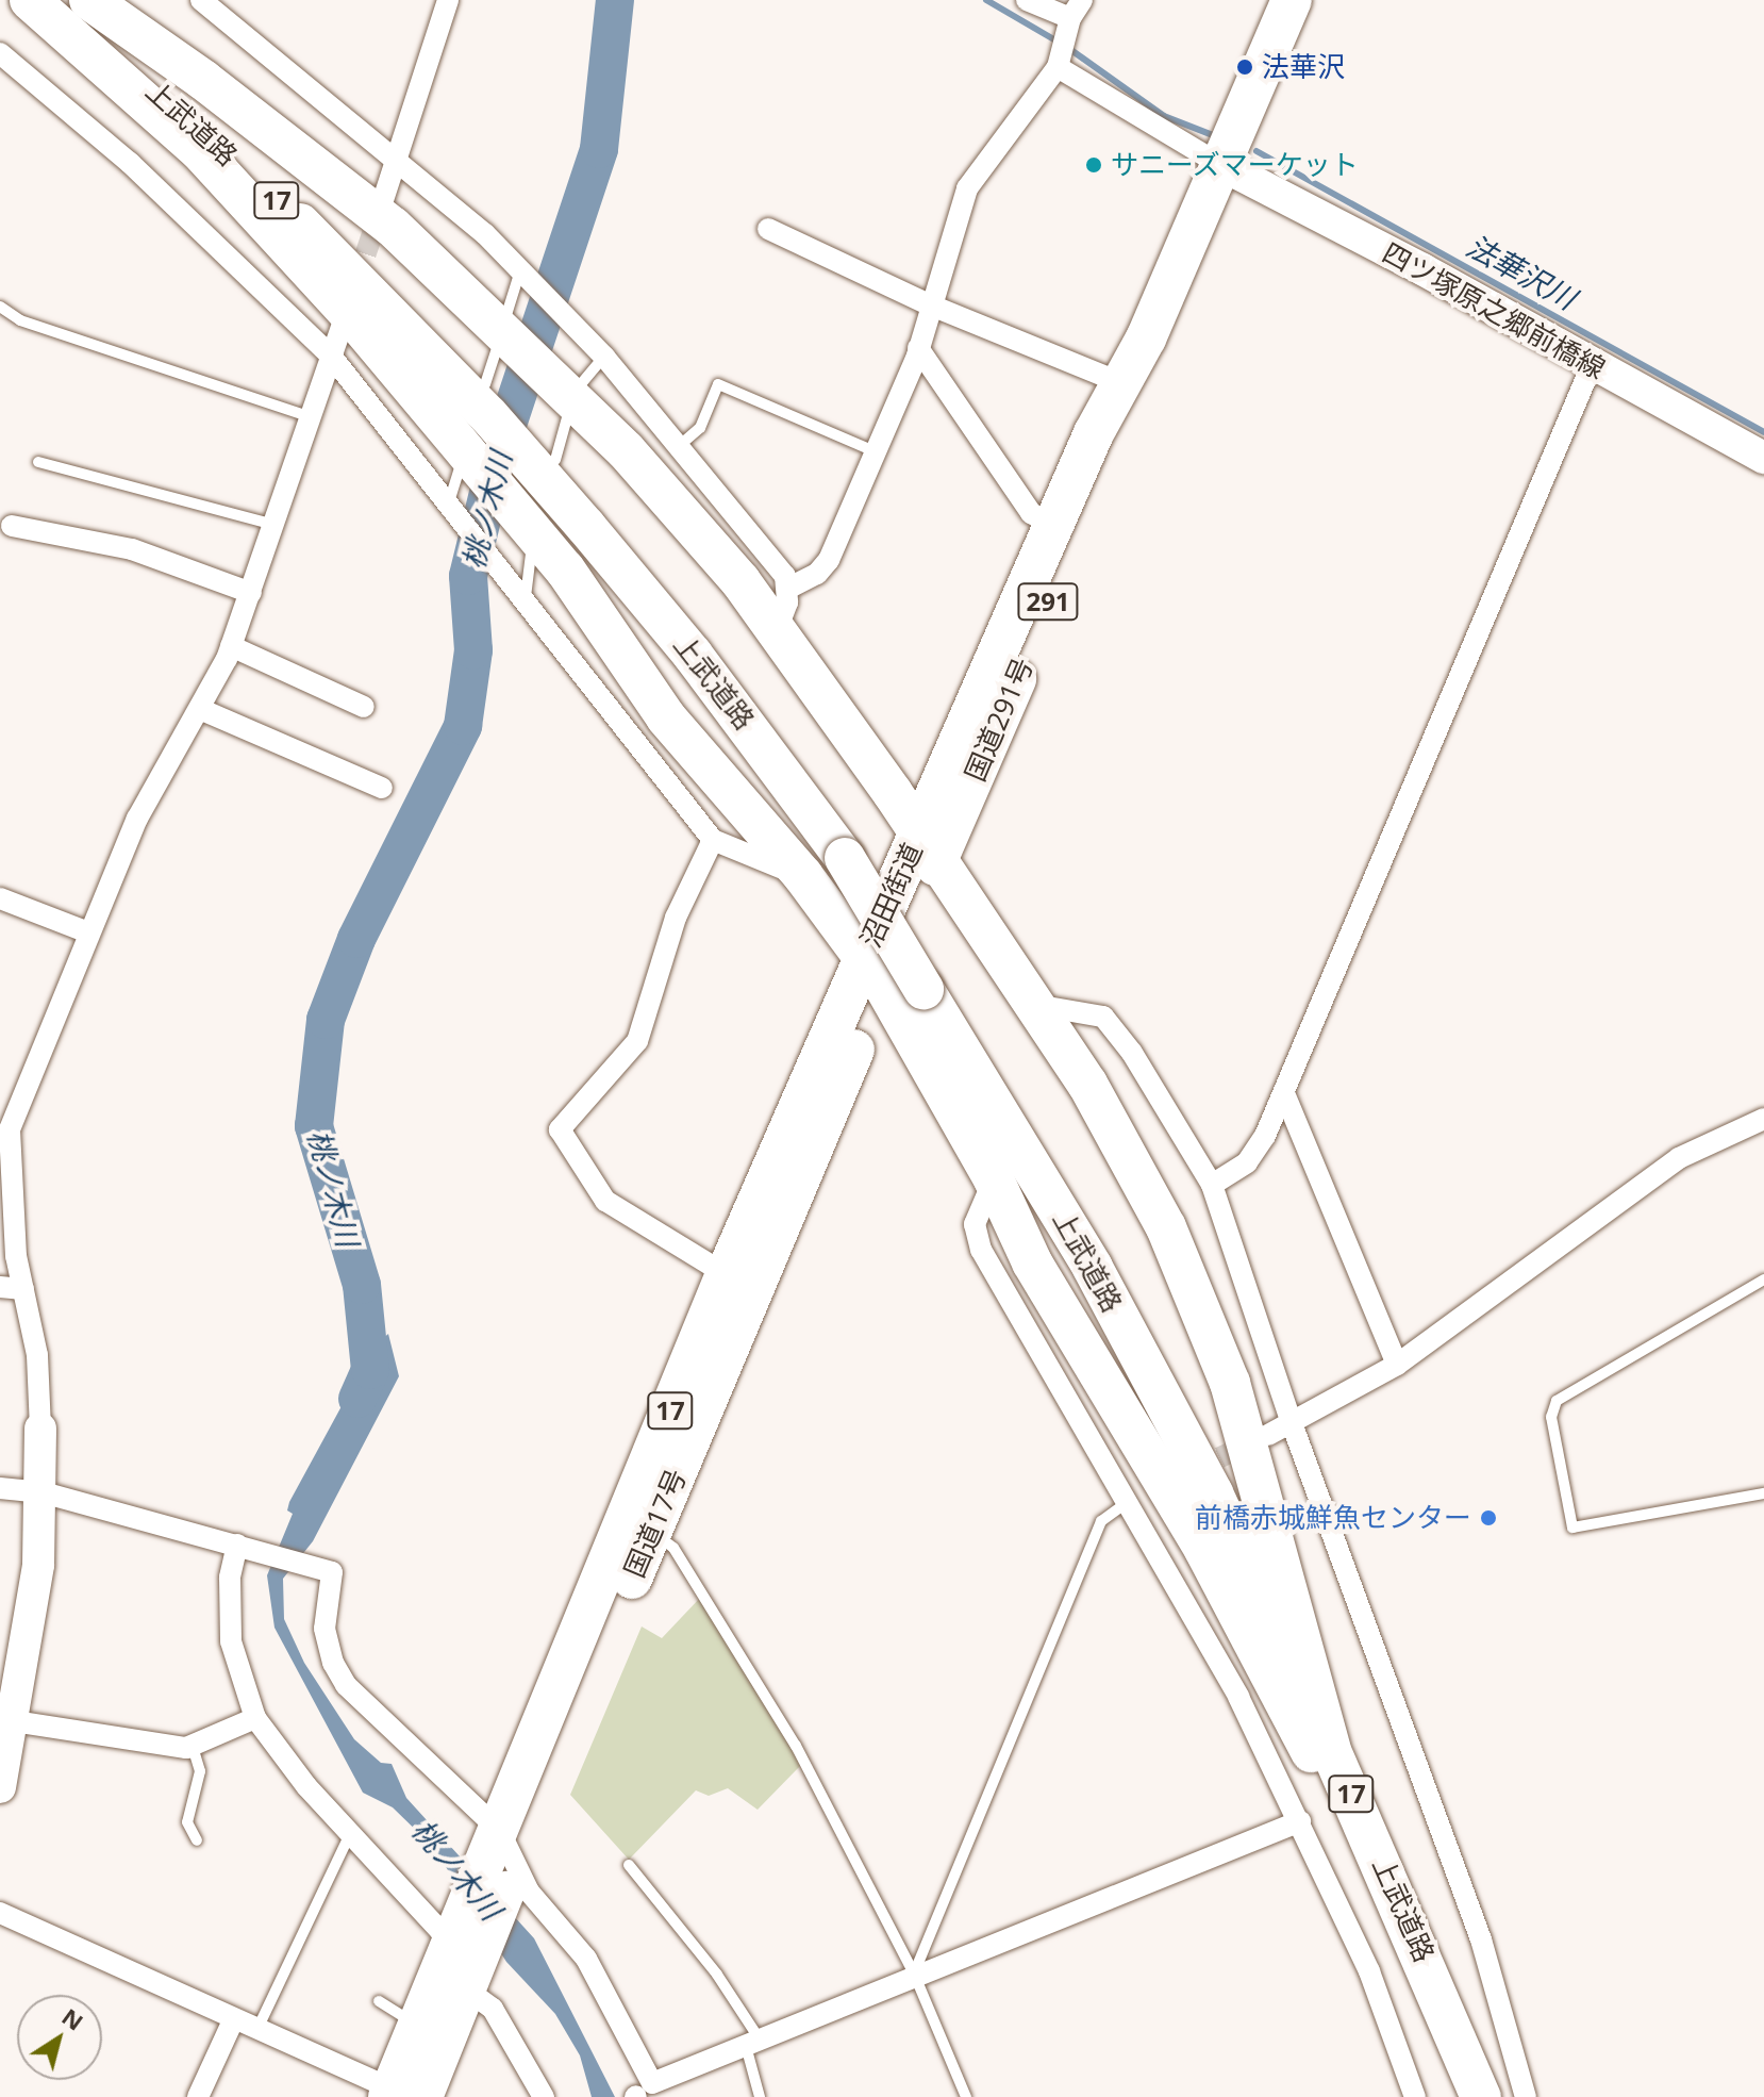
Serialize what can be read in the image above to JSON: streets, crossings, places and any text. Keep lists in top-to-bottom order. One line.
{"streets":{"highway":["上武道路","17","291","国道291号","国道17号"],"main road":["四ツ塚原之郷前橋線"]},"crossings":[["四ツ塚原之郷前橋線","国道291号"],["国道291号","国道17号"]],"water":["法華沢川","桃ノ木川"],"places":["法華沢","サニーズマーケット","前橋赤城鮮魚センター"],"north":"top right"}
